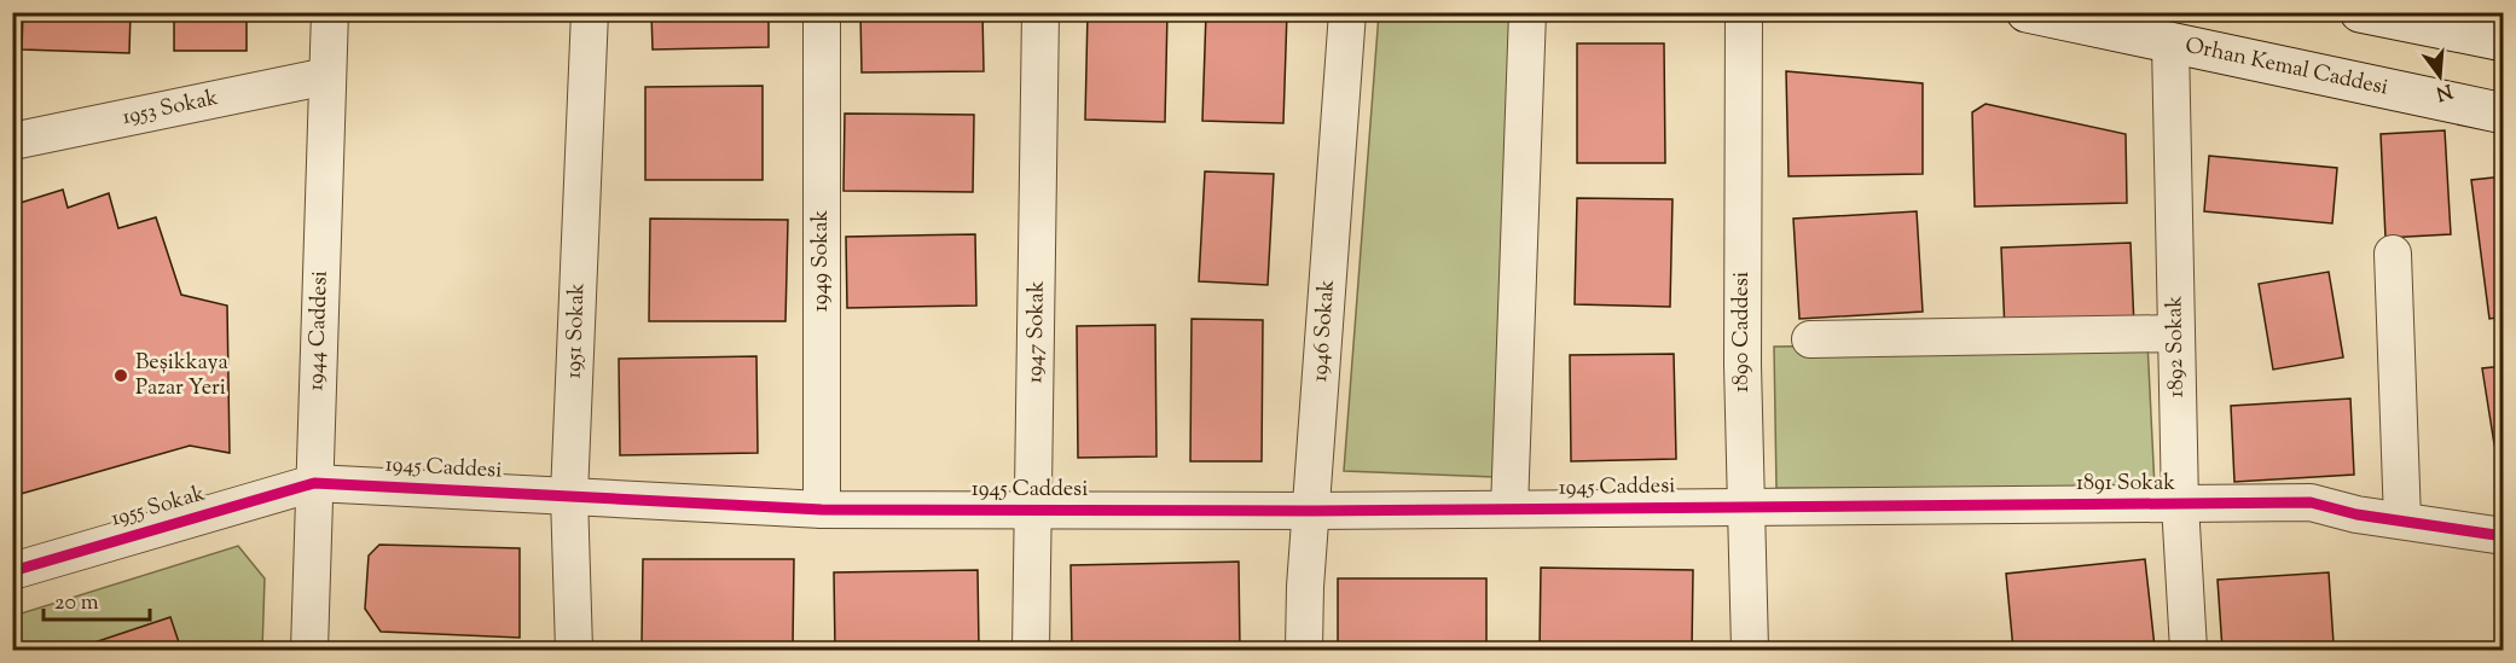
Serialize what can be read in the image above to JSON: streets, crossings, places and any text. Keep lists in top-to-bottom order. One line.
{"streets":{"main road":["Orhan Kemal Caddesi"],"street":["1953 Sokak","1949 Sokak","1944 Caddesi","1951 Sokak","1946 Sokak","1947 Sokak","1890 Caddesi","1892 Sokak","1945 Caddesi","1891 Sokak","1955 Sokak"]},"crossings":[["Orhan Kemal Caddesi","1892 Sokak"],["1953 Sokak","1944 Caddesi"],["1949 Sokak","1945 Caddesi"],["1944 Caddesi","1945 Caddesi"],["1944 Caddesi","1955 Sokak"],["1951 Sokak","1945 Caddesi"],["1946 Sokak","1945 Caddesi"],["1947 Sokak","1945 Caddesi"],["1890 Caddesi","1945 Caddesi"],["1890 Caddesi","1891 Sokak"],["1892 Sokak","1891 Sokak"],["1945 Caddesi","1891 Sokak"],["1945 Caddesi","1955 Sokak"]],"places":["Beşikkaya Pazar Yeri"],"scale_bar":"20 m","north":"bottom"}
